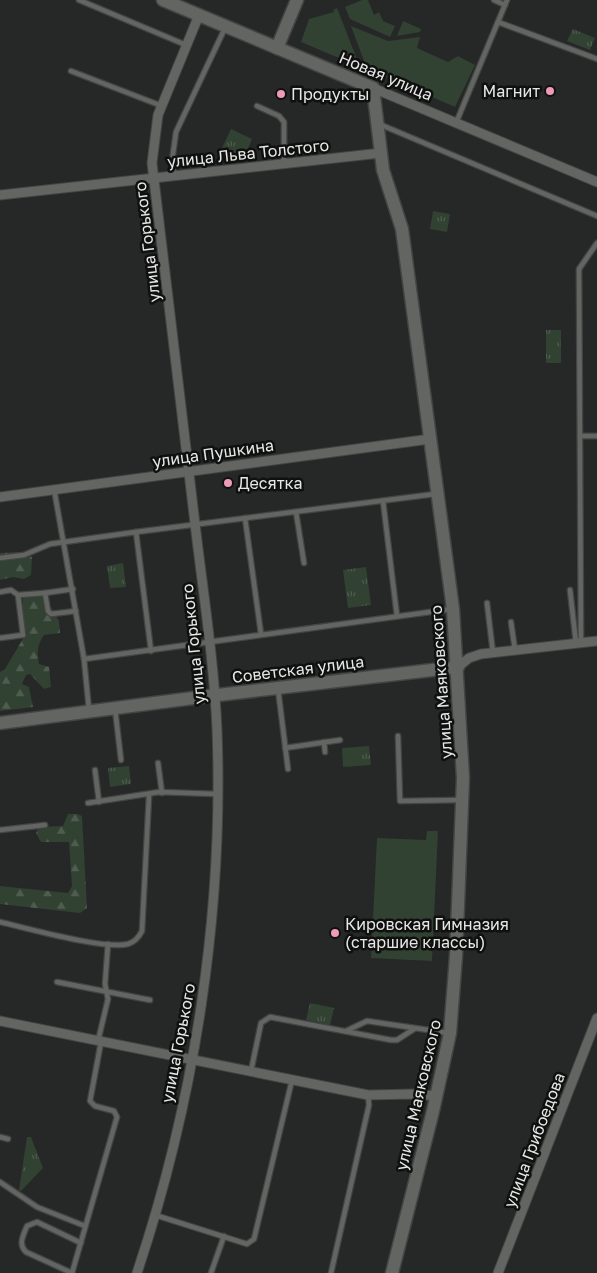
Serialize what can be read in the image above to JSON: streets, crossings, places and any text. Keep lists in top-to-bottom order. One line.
{"streets":{"street":["Новая улица","улица Льва Толстого","улица Горького","улица Пушкина","Советская улица","улица Маяковского","улица Грибоедова"]},"crossings":[["Новая улица","улица Горького"],["Новая улица","улица Маяковского"],["улица Льва Толстого","улица Горького"],["улица Льва Толстого","улица Маяковского"],["улица Горького","улица Пушкина"],["улица Горького","Советская улица"],["улица Пушкина","улица Маяковского"],["Советская улица","улица Маяковского"]],"places":["Магнит","Продукты","Десятка","Кировская Гимназия (старшие классы)"]}
